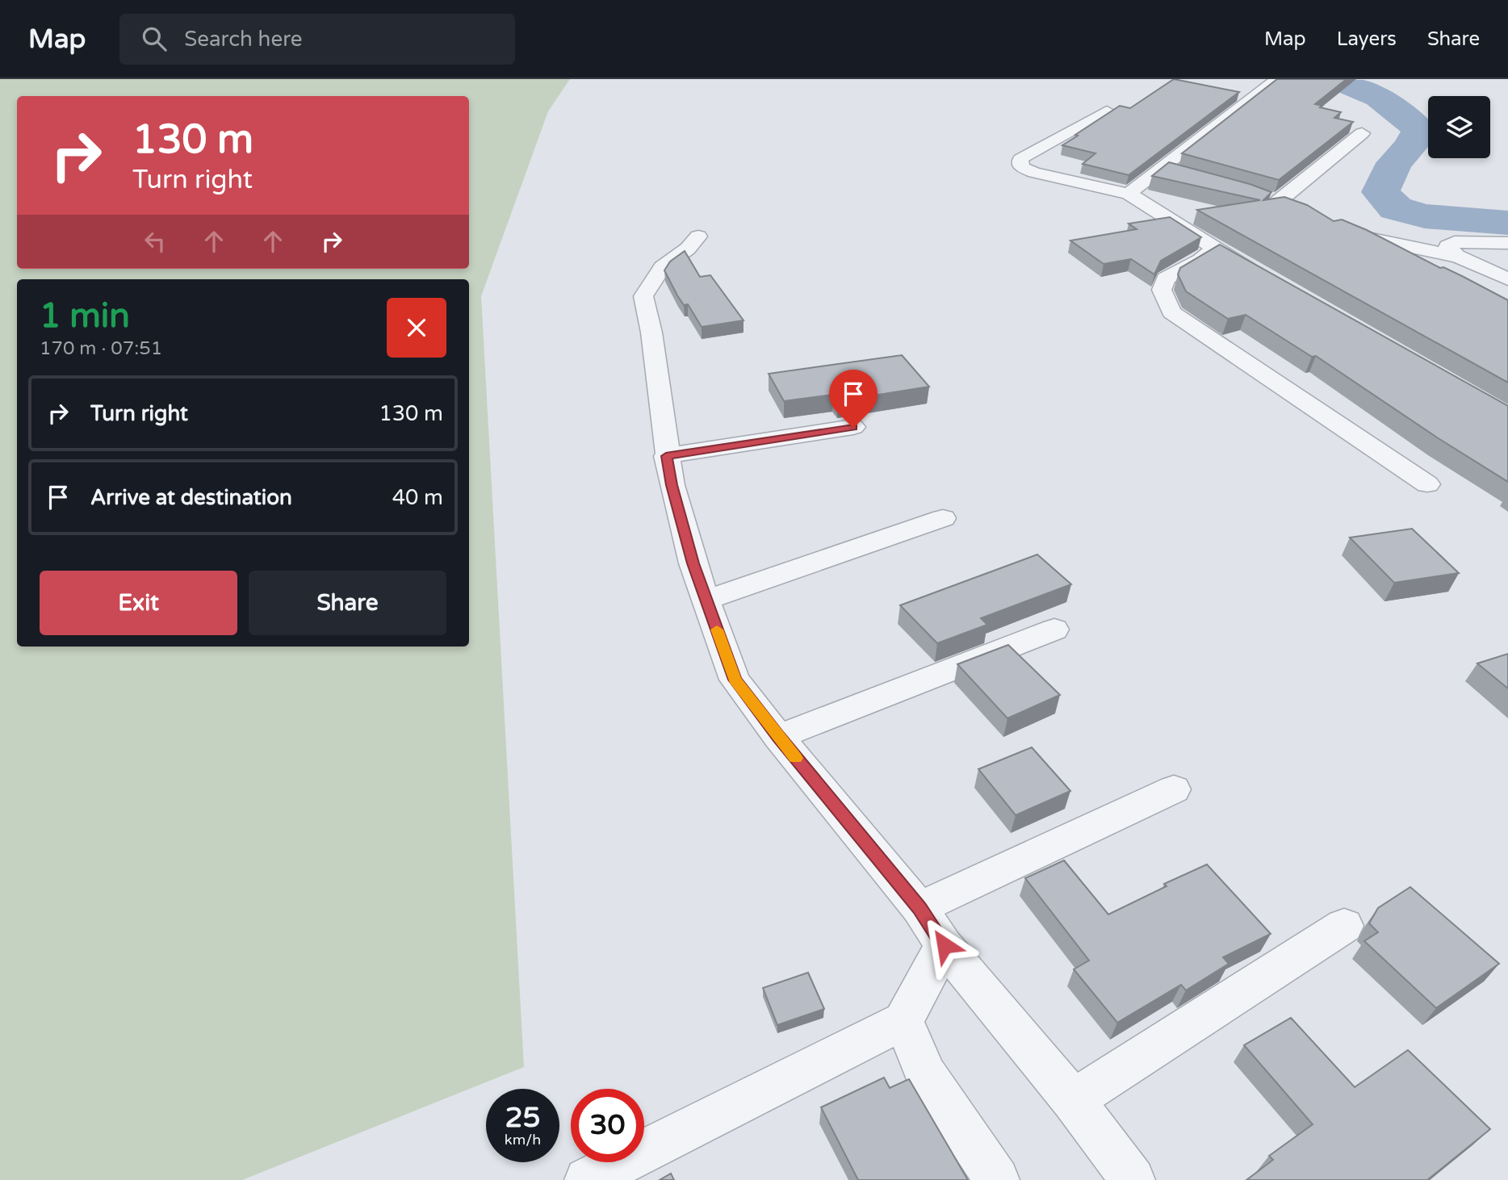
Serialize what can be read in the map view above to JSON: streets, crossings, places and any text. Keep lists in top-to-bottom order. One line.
{"page":{"header":"Map","search":"Search here","nav":["Map","Layers","Share"],"turn":["130 m","Turn right"],"heading":["1 min","170 m · 07:51"],"list":[{"name":"Turn right","value":"130 m"},{"name":"Arrive at destination","value":"40 m"}],"buttons":["Exit","Share"],"speed":"25 km/h","limit":"30"}}
